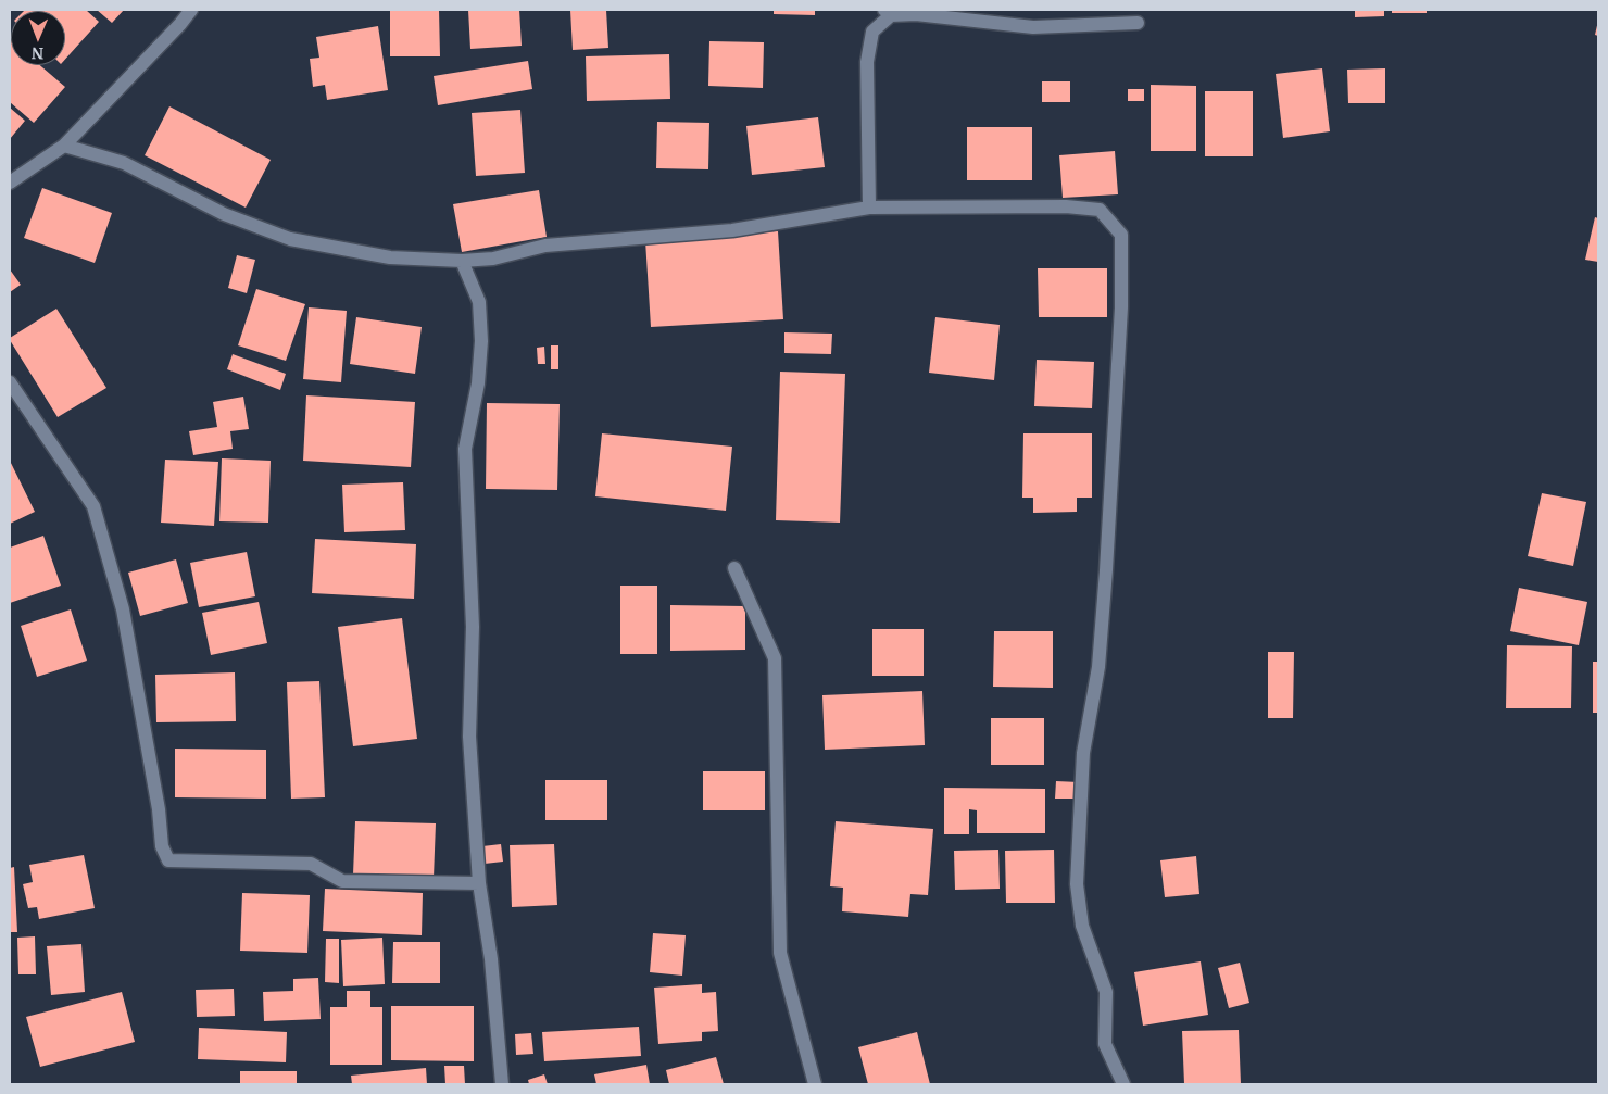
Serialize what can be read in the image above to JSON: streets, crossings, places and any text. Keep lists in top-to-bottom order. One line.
{"north":"bottom"}
